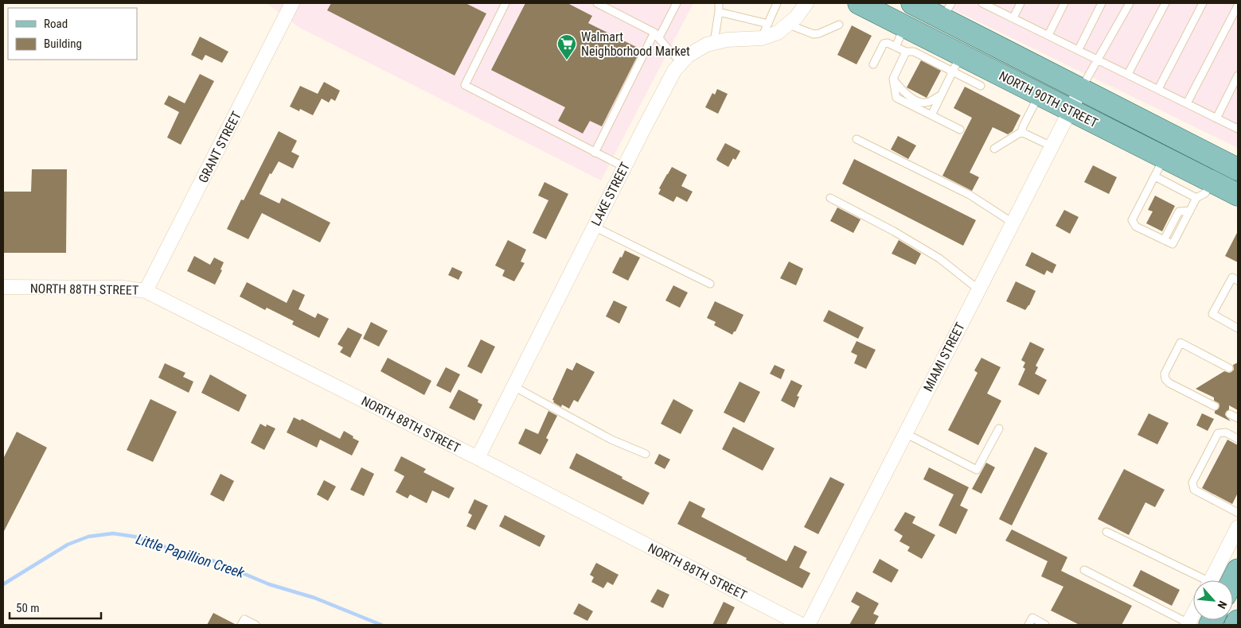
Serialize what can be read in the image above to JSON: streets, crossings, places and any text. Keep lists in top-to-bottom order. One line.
{"streets":{"main road":["NORTH 90TH STREET"],"street":["GRANT STREET","LAKE STREET","NORTH 88TH STREET","MIAMI STREET"]},"crossings":[["NORTH 90TH STREET","MIAMI STREET"],["GRANT STREET","NORTH 88TH STREET"],["LAKE STREET","NORTH 88TH STREET"]],"water":["Little Papillion Creek"],"places":{"supermarket":["Walmart Neighborhood Market"]},"legend":["Road","Building"],"scale_bar":"50 m","north":"bottom right"}
